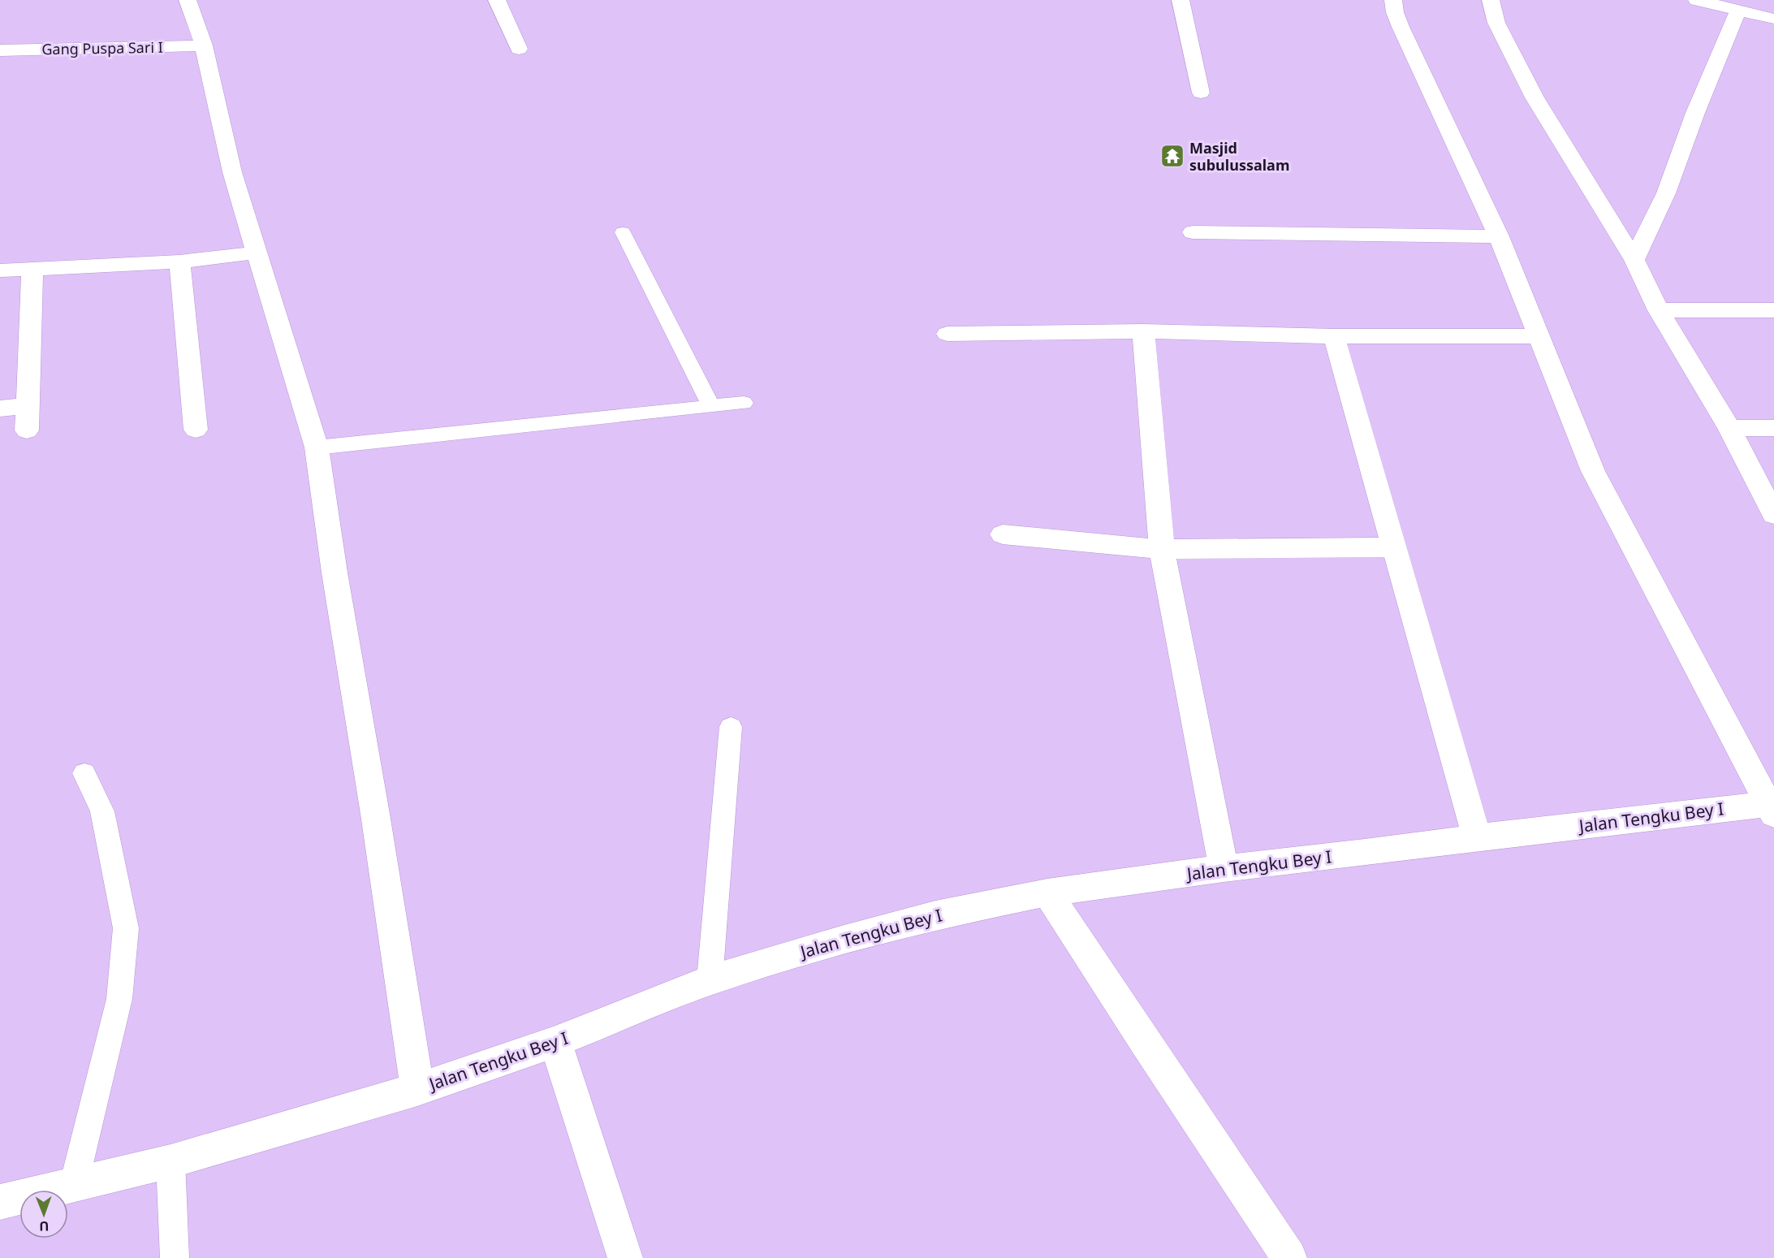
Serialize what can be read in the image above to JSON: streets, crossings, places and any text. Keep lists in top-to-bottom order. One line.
{"streets":{"street":["Gang Puspa Sari I","Jalan Tengku Bey I"]},"places":{"temple":["Masjid subulussalam"]},"north":"bottom"}
